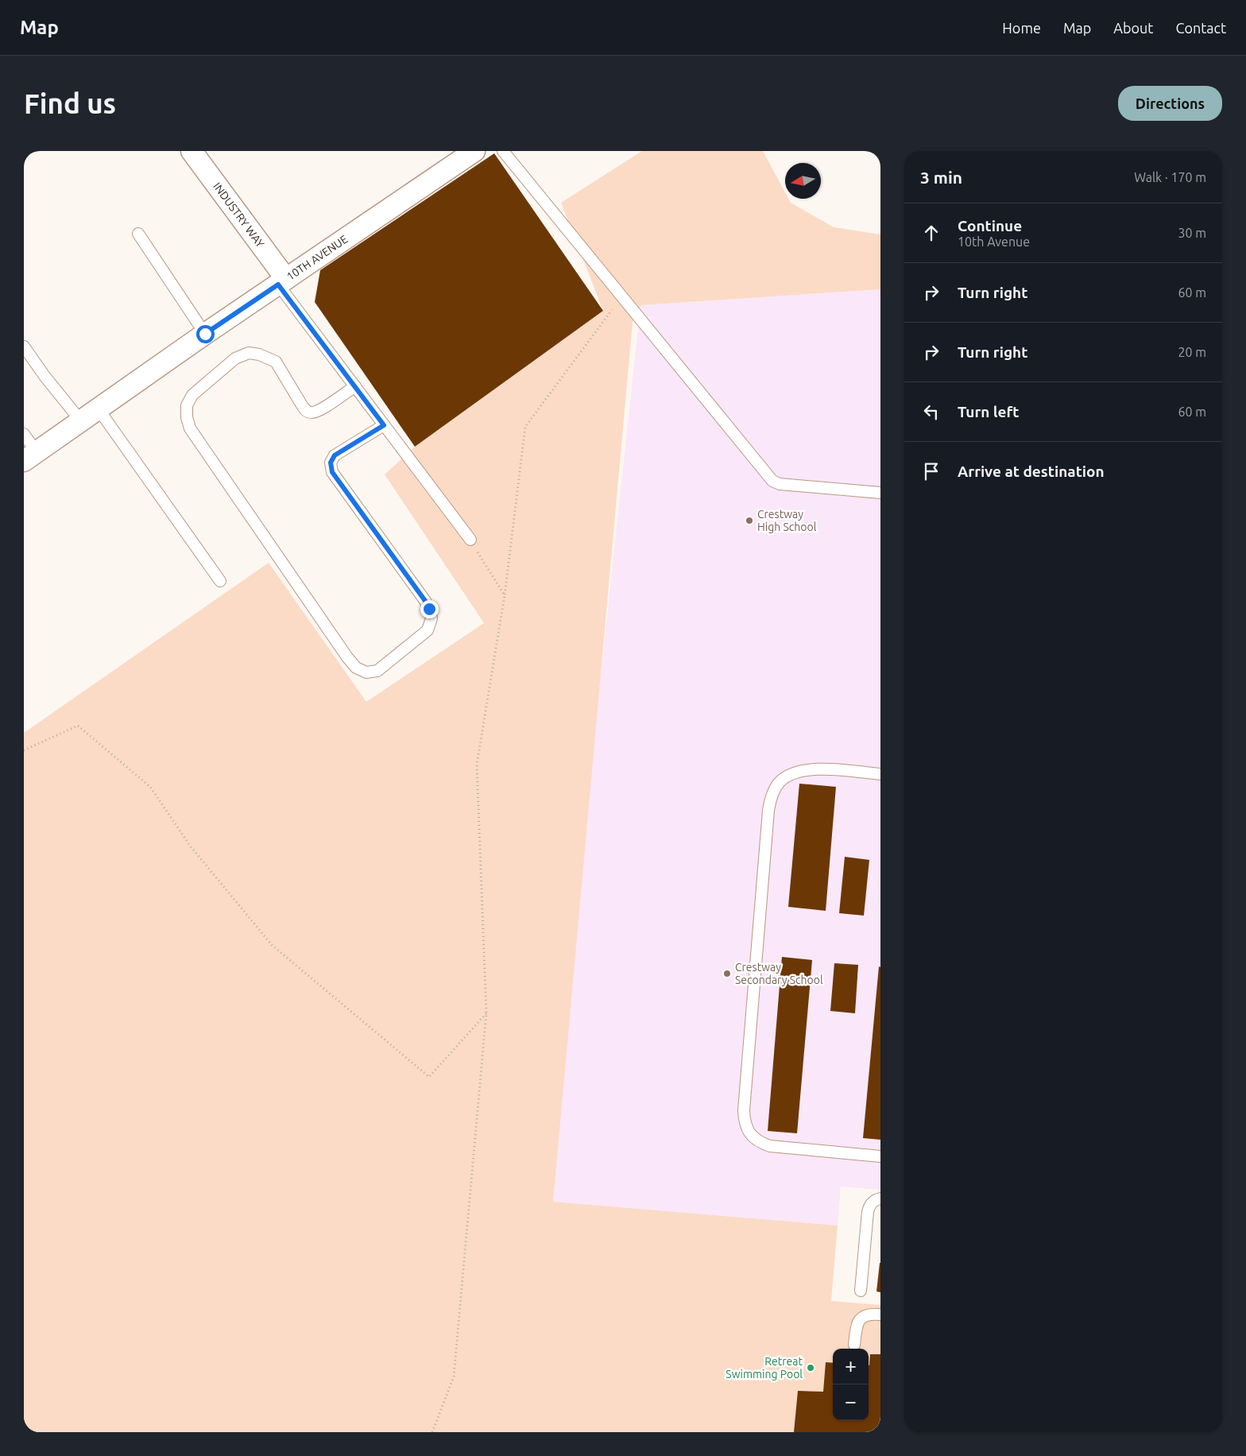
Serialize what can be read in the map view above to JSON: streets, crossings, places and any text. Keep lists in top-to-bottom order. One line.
{"streets":{"street":["INDUSTRY WAY","10TH AVENUE"]},"crossings":[["INDUSTRY WAY","10TH AVENUE"]],"places":["Crestway High School","Crestway Secondary School","Retreat Swimming Pool"],"north":"left","page":{"header":"Map","nav":["Home","Map","About","Contact"],"buttons":"Directions","title":"Find us","heading":["3 min","Walk · 170 m"],"list":[["Continue","10th Avenue","30 m"],["Turn right","60 m"],["Turn right","20 m"],["Turn left","60 m"],"Arrive at destination"],"map_buttons":["+","−"]}}
